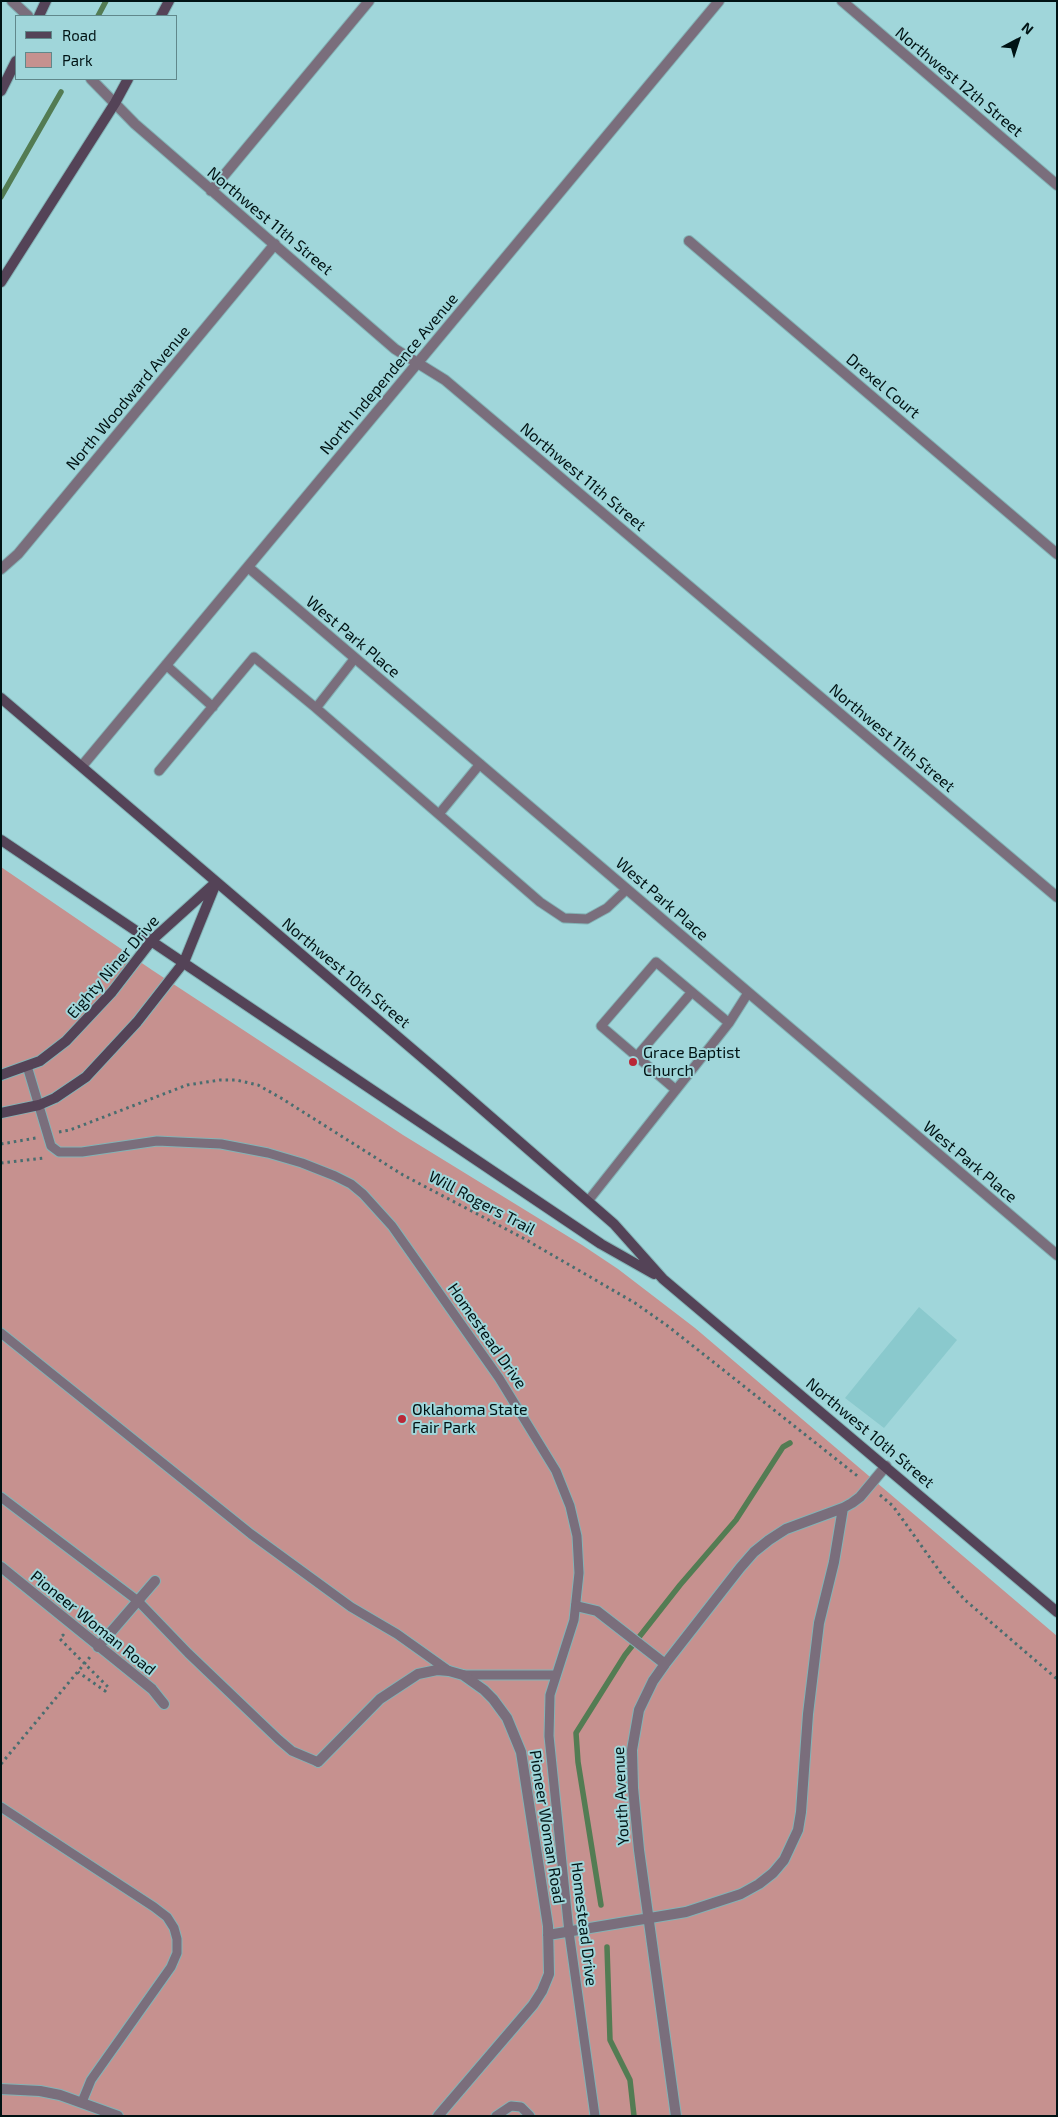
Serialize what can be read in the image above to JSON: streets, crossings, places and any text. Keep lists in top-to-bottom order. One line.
{"streets":{"main road":["Eighty Niner Drive","Northwest 10th Street"],"street":["Northwest 12th Street","Northwest 11th Street","North Independence Avenue","Drexel Court","North Woodward Avenue","West Park Place","Pioneer Woman Road","Youth Avenue"],"lane":["Homestead Drive"],"path":["Will Rogers Trail"]},"crossings":[["Northwest 11th Street","North Independence Avenue"],["Northwest 11th Street","North Woodward Avenue"],["North Independence Avenue","West Park Place"],["North Independence Avenue","Northwest 10th Street"],["Eighty Niner Drive","Northwest 10th Street"],["Northwest 10th Street","Youth Avenue"]],"places":["Grace Baptist Church","Oklahoma State Fair Park"],"legend":["Road","Park"],"north":"top right"}
